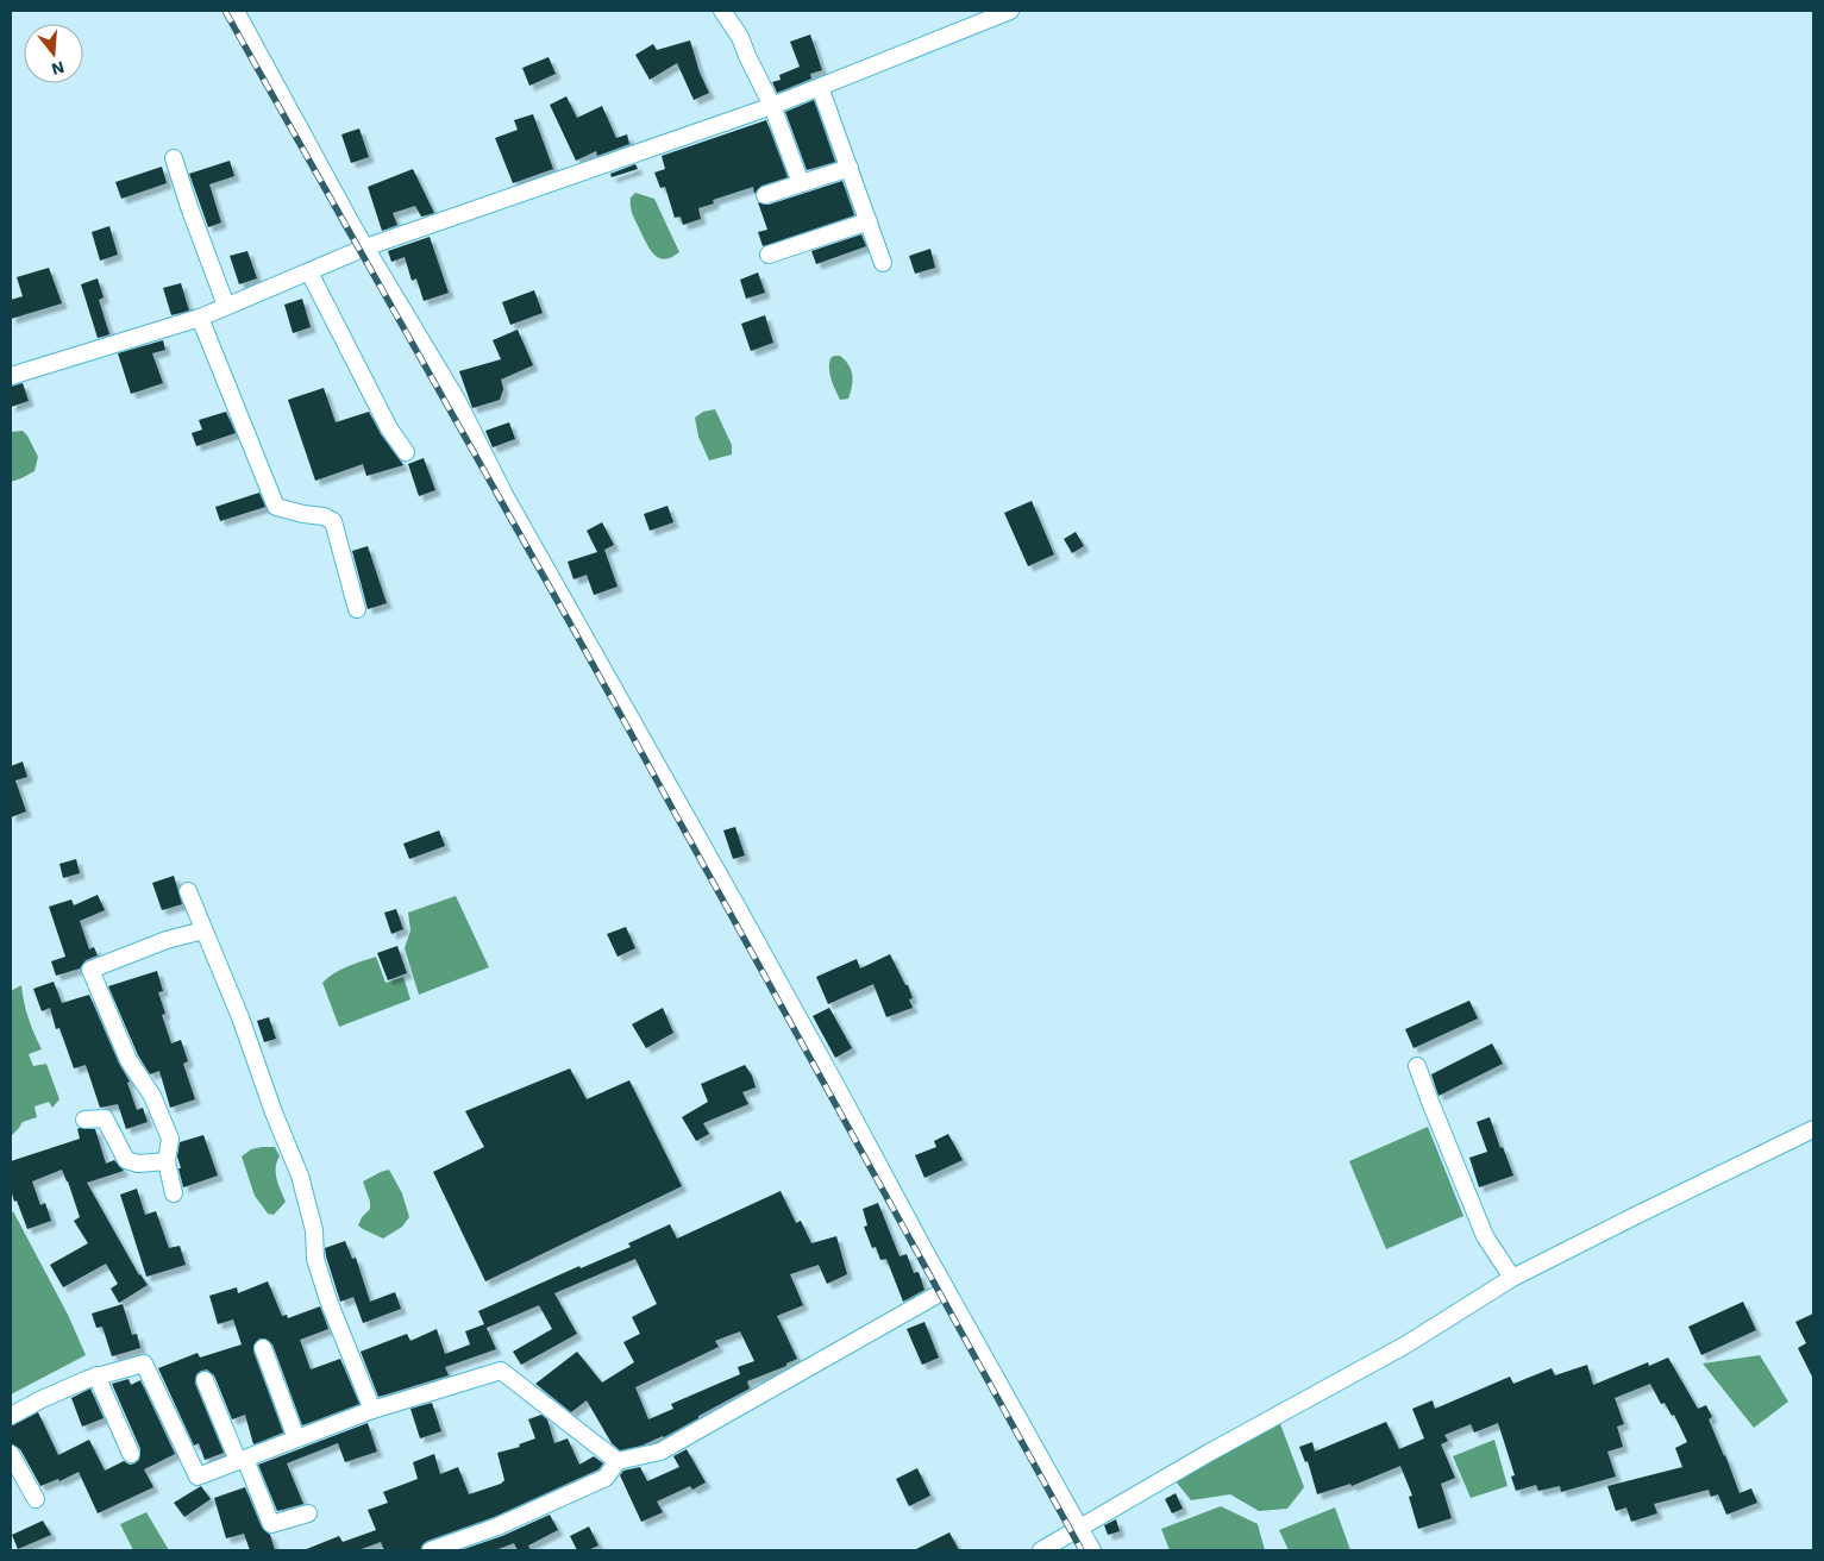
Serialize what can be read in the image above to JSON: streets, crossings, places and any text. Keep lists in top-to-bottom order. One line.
{"north":"bottom"}
